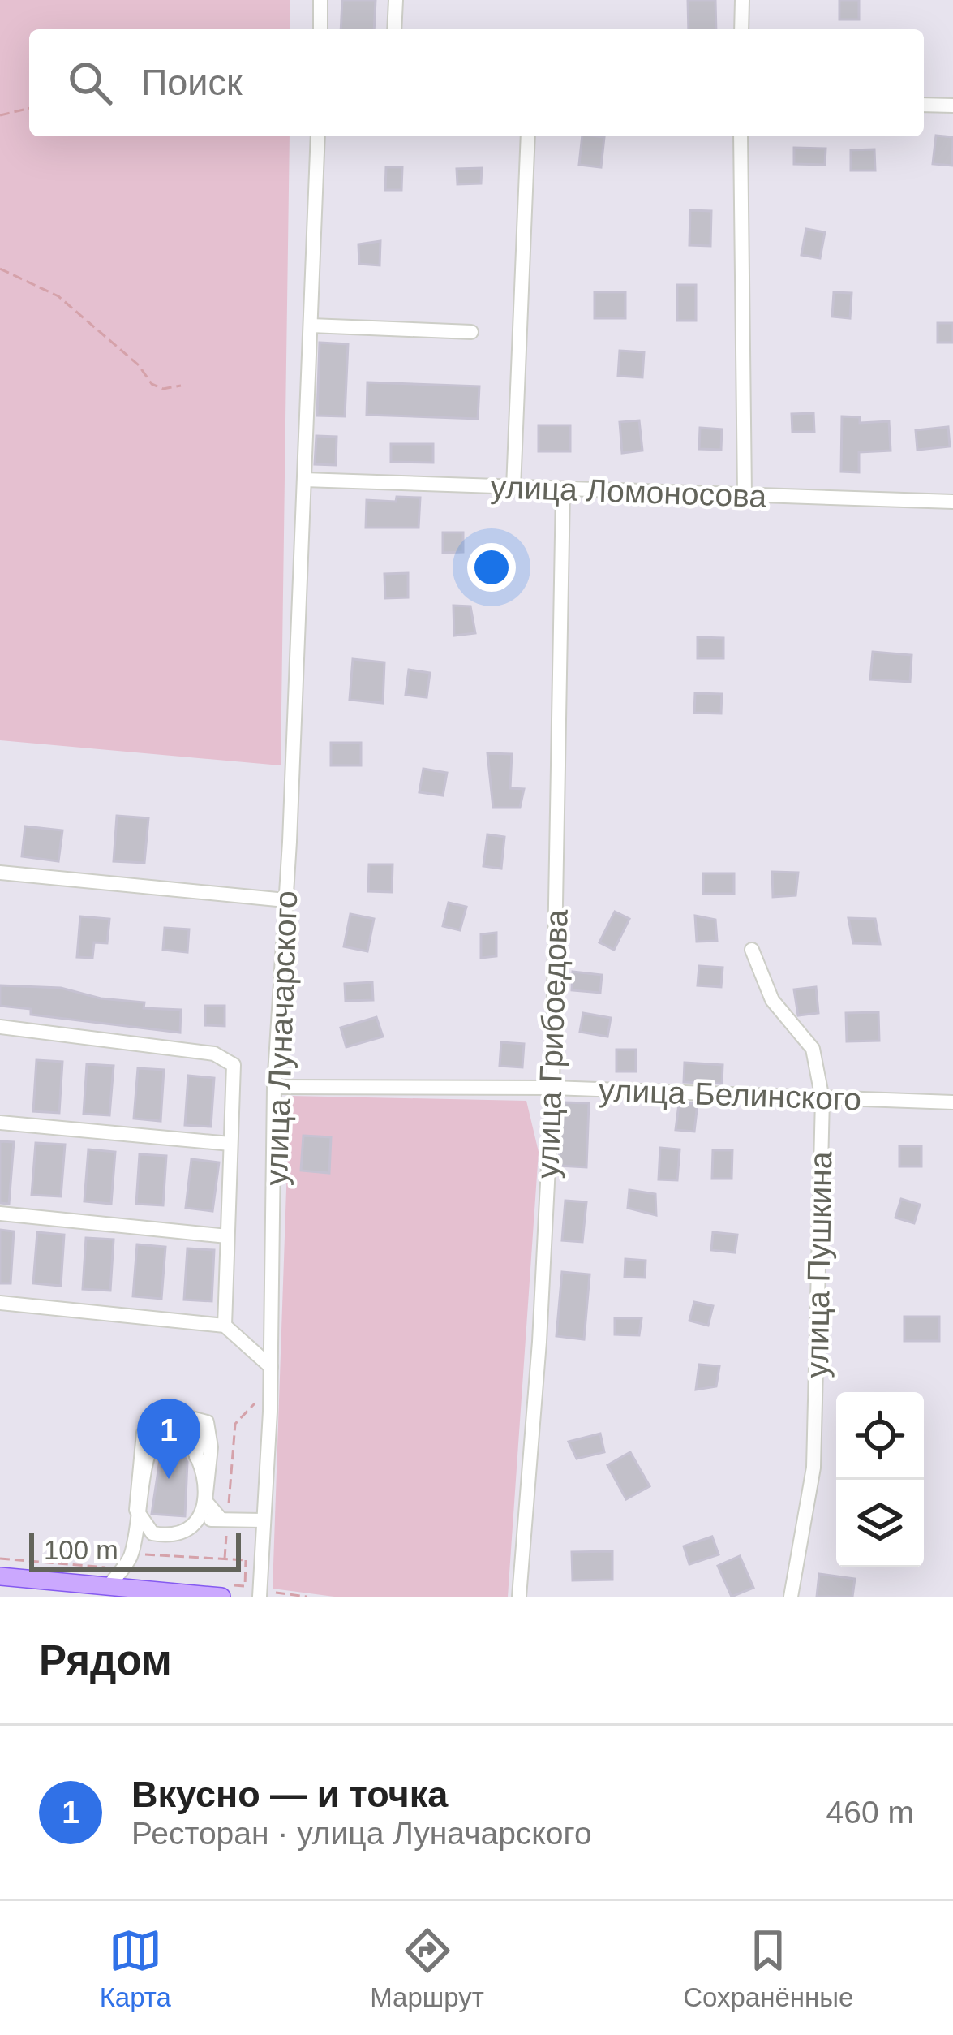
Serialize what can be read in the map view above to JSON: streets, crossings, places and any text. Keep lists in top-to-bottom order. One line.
{"streets":{"street":["улица Ломоносова","улица Луначарского","улица Грибоедова","улица Белинского","улица Пушкина"]},"crossings":[["улица Ломоносова","улица Луначарского"],["улица Ломоносова","улица Грибоедова"],["улица Луначарского","улица Белинского"],["улица Грибоедова","улица Белинского"],["улица Белинского","улица Пушкина"]],"scale_bar":"100 m","page":{"search":"Поиск","pins":"1","scale":"100 m","heading":"Рядом","list":[{"mark":"1","name":"Вкусно — и точка","note":"Ресторан · улица Луначарского","value":"460 m"}],"nav":["Карта","Маршрут","Сохранённые"]}}
